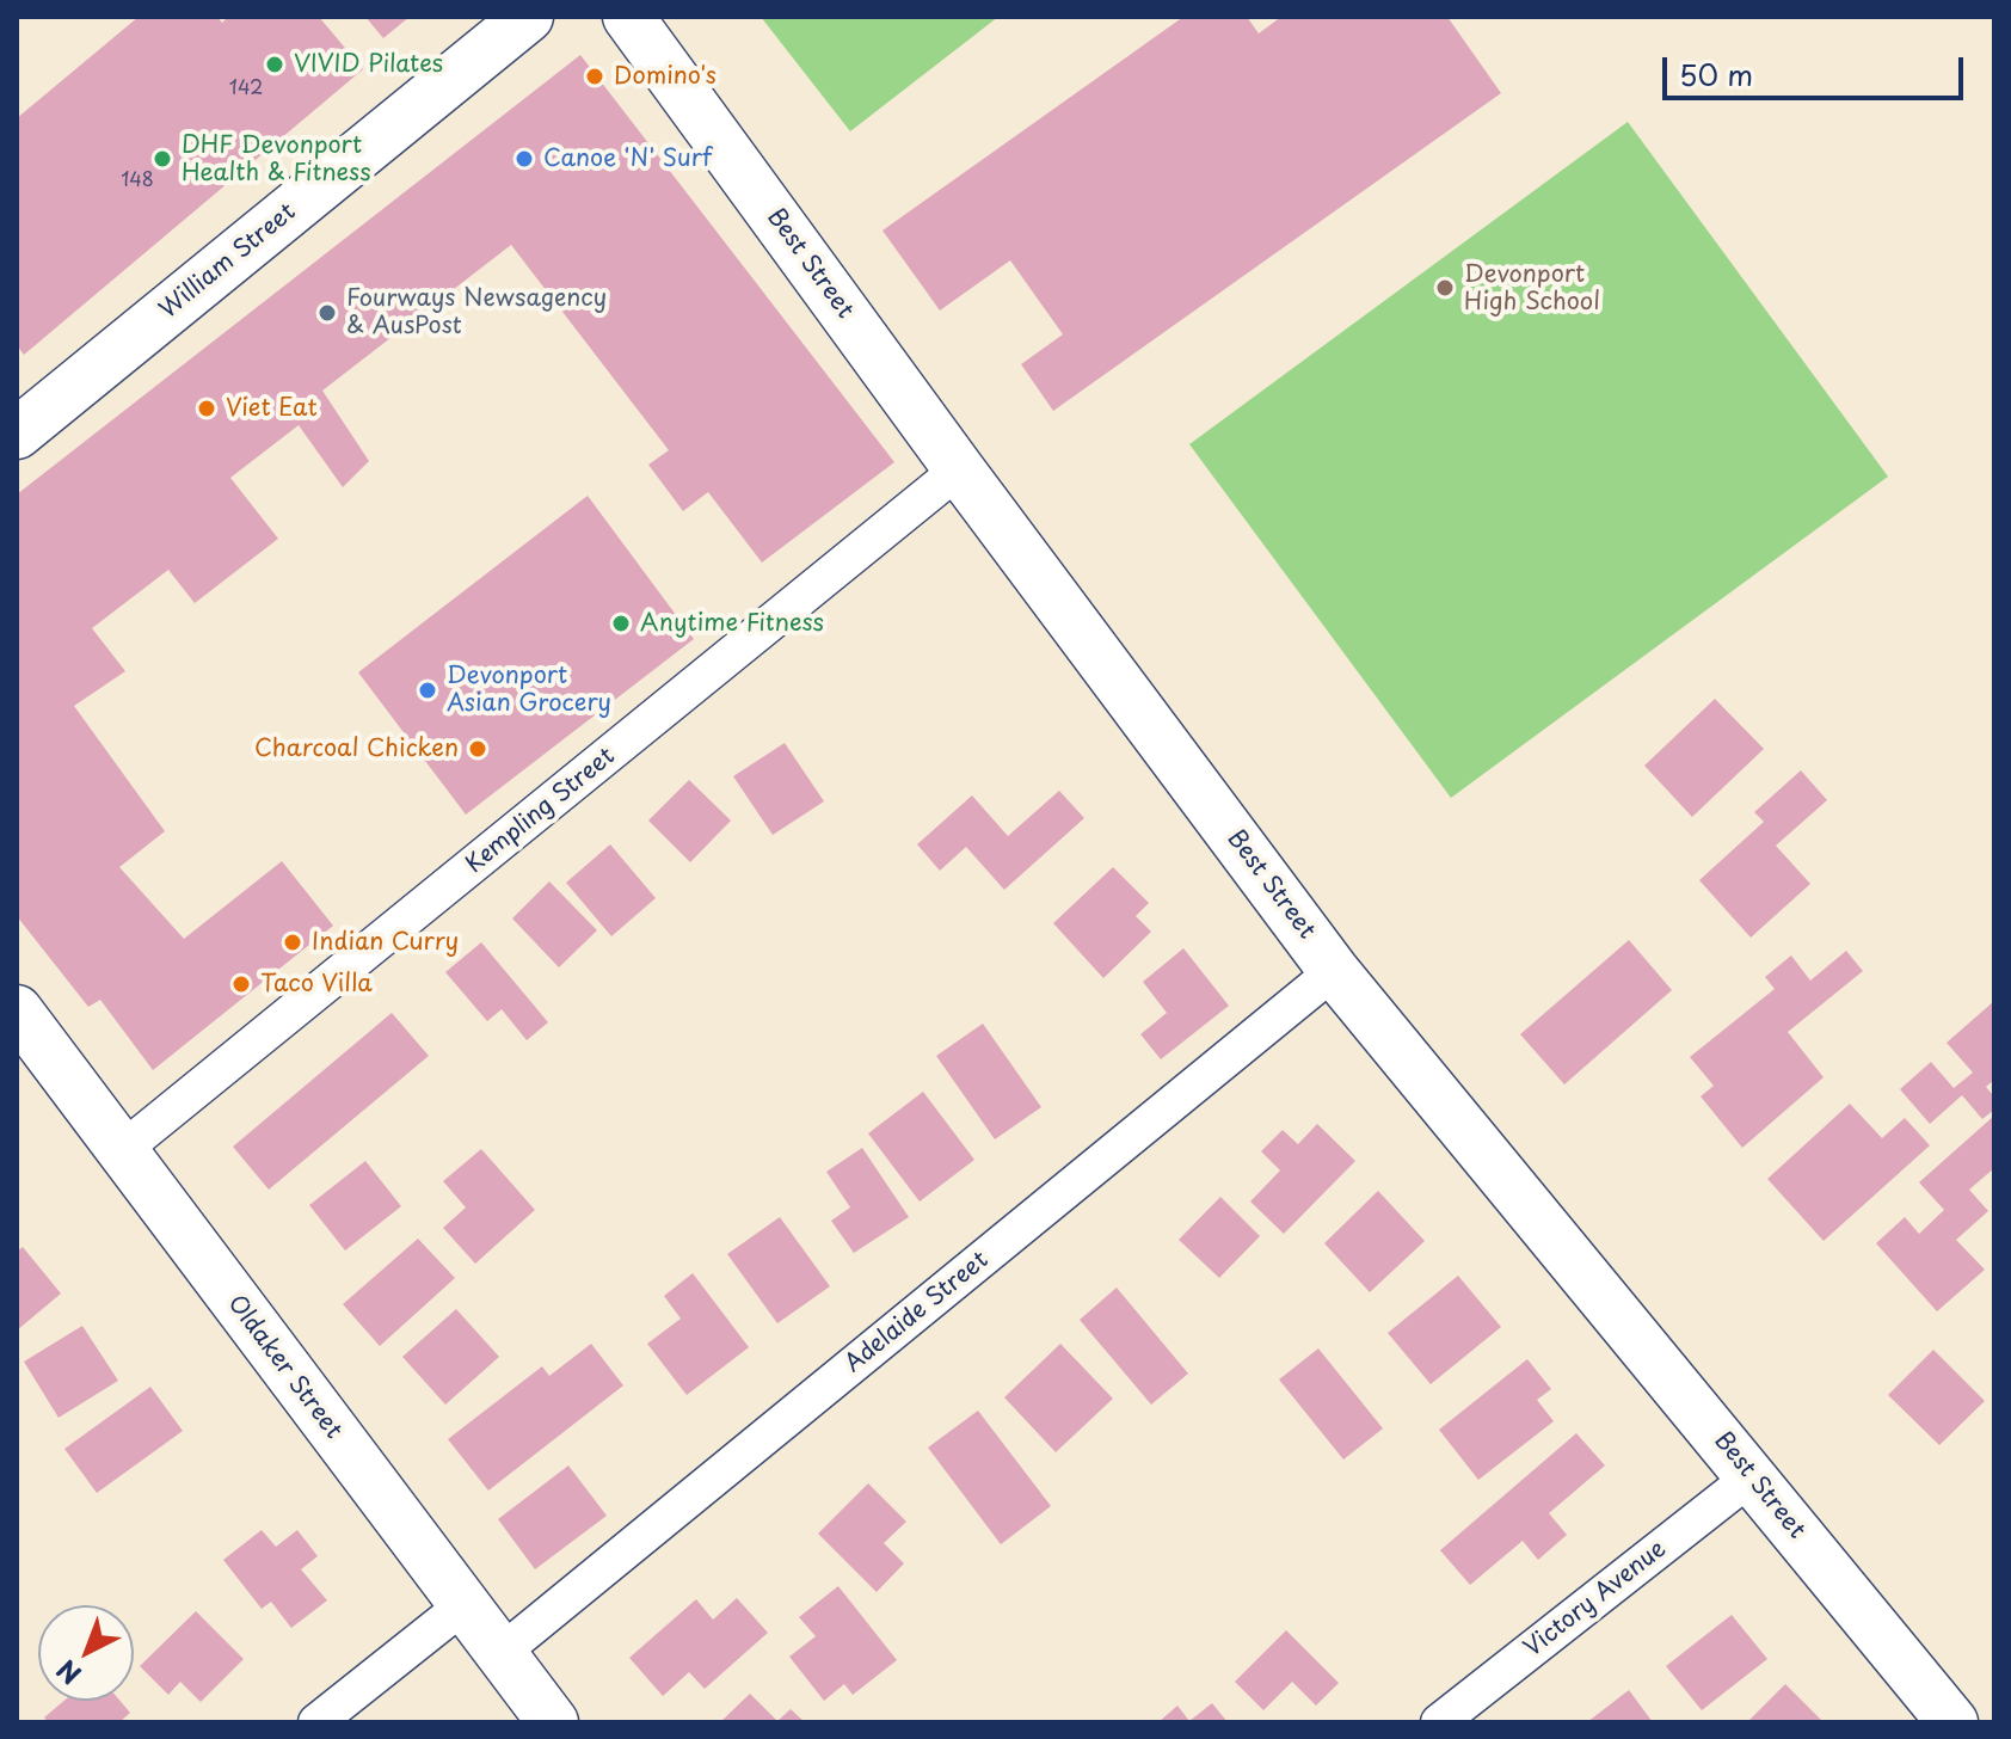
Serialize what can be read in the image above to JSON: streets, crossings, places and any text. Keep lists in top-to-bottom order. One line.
{"streets":{"street":["William Street","Best Street","Kempling Street","Adelaide Street","Oldaker Street","Victory Avenue"]},"crossings":[["Best Street","Kempling Street"],["Best Street","Adelaide Street"],["Best Street","Victory Avenue"],["Kempling Street","Oldaker Street"],["Adelaide Street","Oldaker Street"]],"places":["VIVID Pilates","Domino's","DHF Devonport Health & Fitness","Canoe 'N' Surf","Devonport High School","Fourways Newsagency & AusPost","Viet Eat","Anytime Fitness","Devonport Asian Grocery","Charcoal Chicken","Indian Curry","Taco Villa"],"house_numbers":["142","148"],"scale_bar":"50 m","north":"bottom left"}
